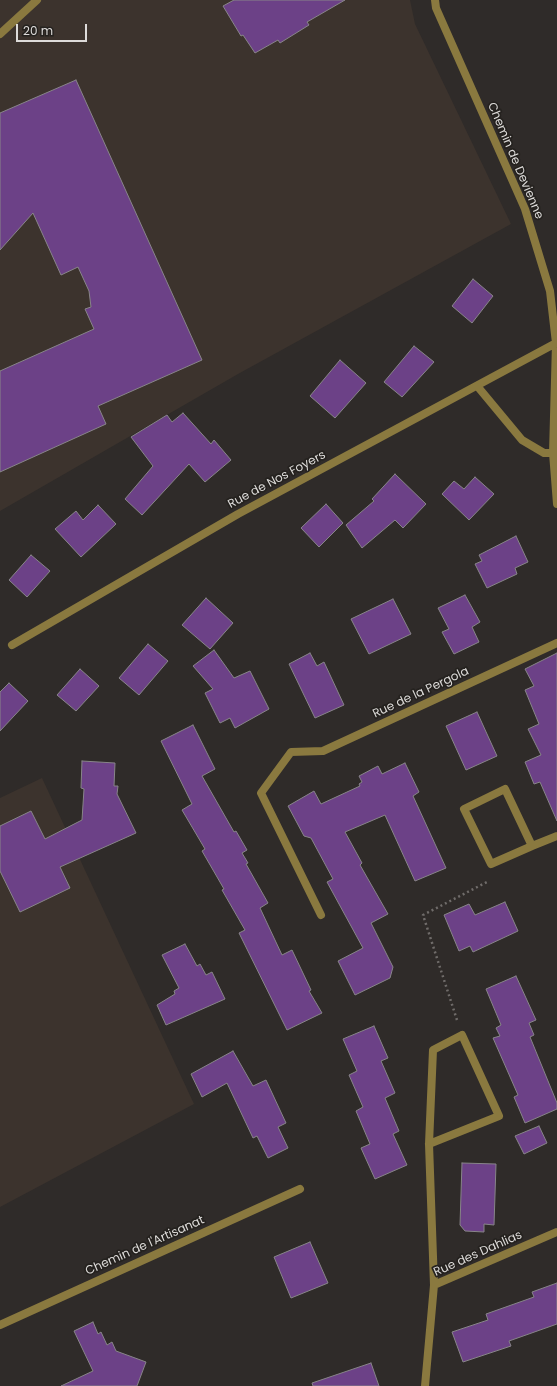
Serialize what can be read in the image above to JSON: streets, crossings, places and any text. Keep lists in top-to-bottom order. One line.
{"streets":{"street":["Chemin de Devienne","Rue de Nos Foyers","Rue de la Pergola","Chemin de l'Artisanat","Rue des Dahlias"]},"crossings":[["Chemin de Devienne","Rue de Nos Foyers"]],"scale_bar":"20 m"}
